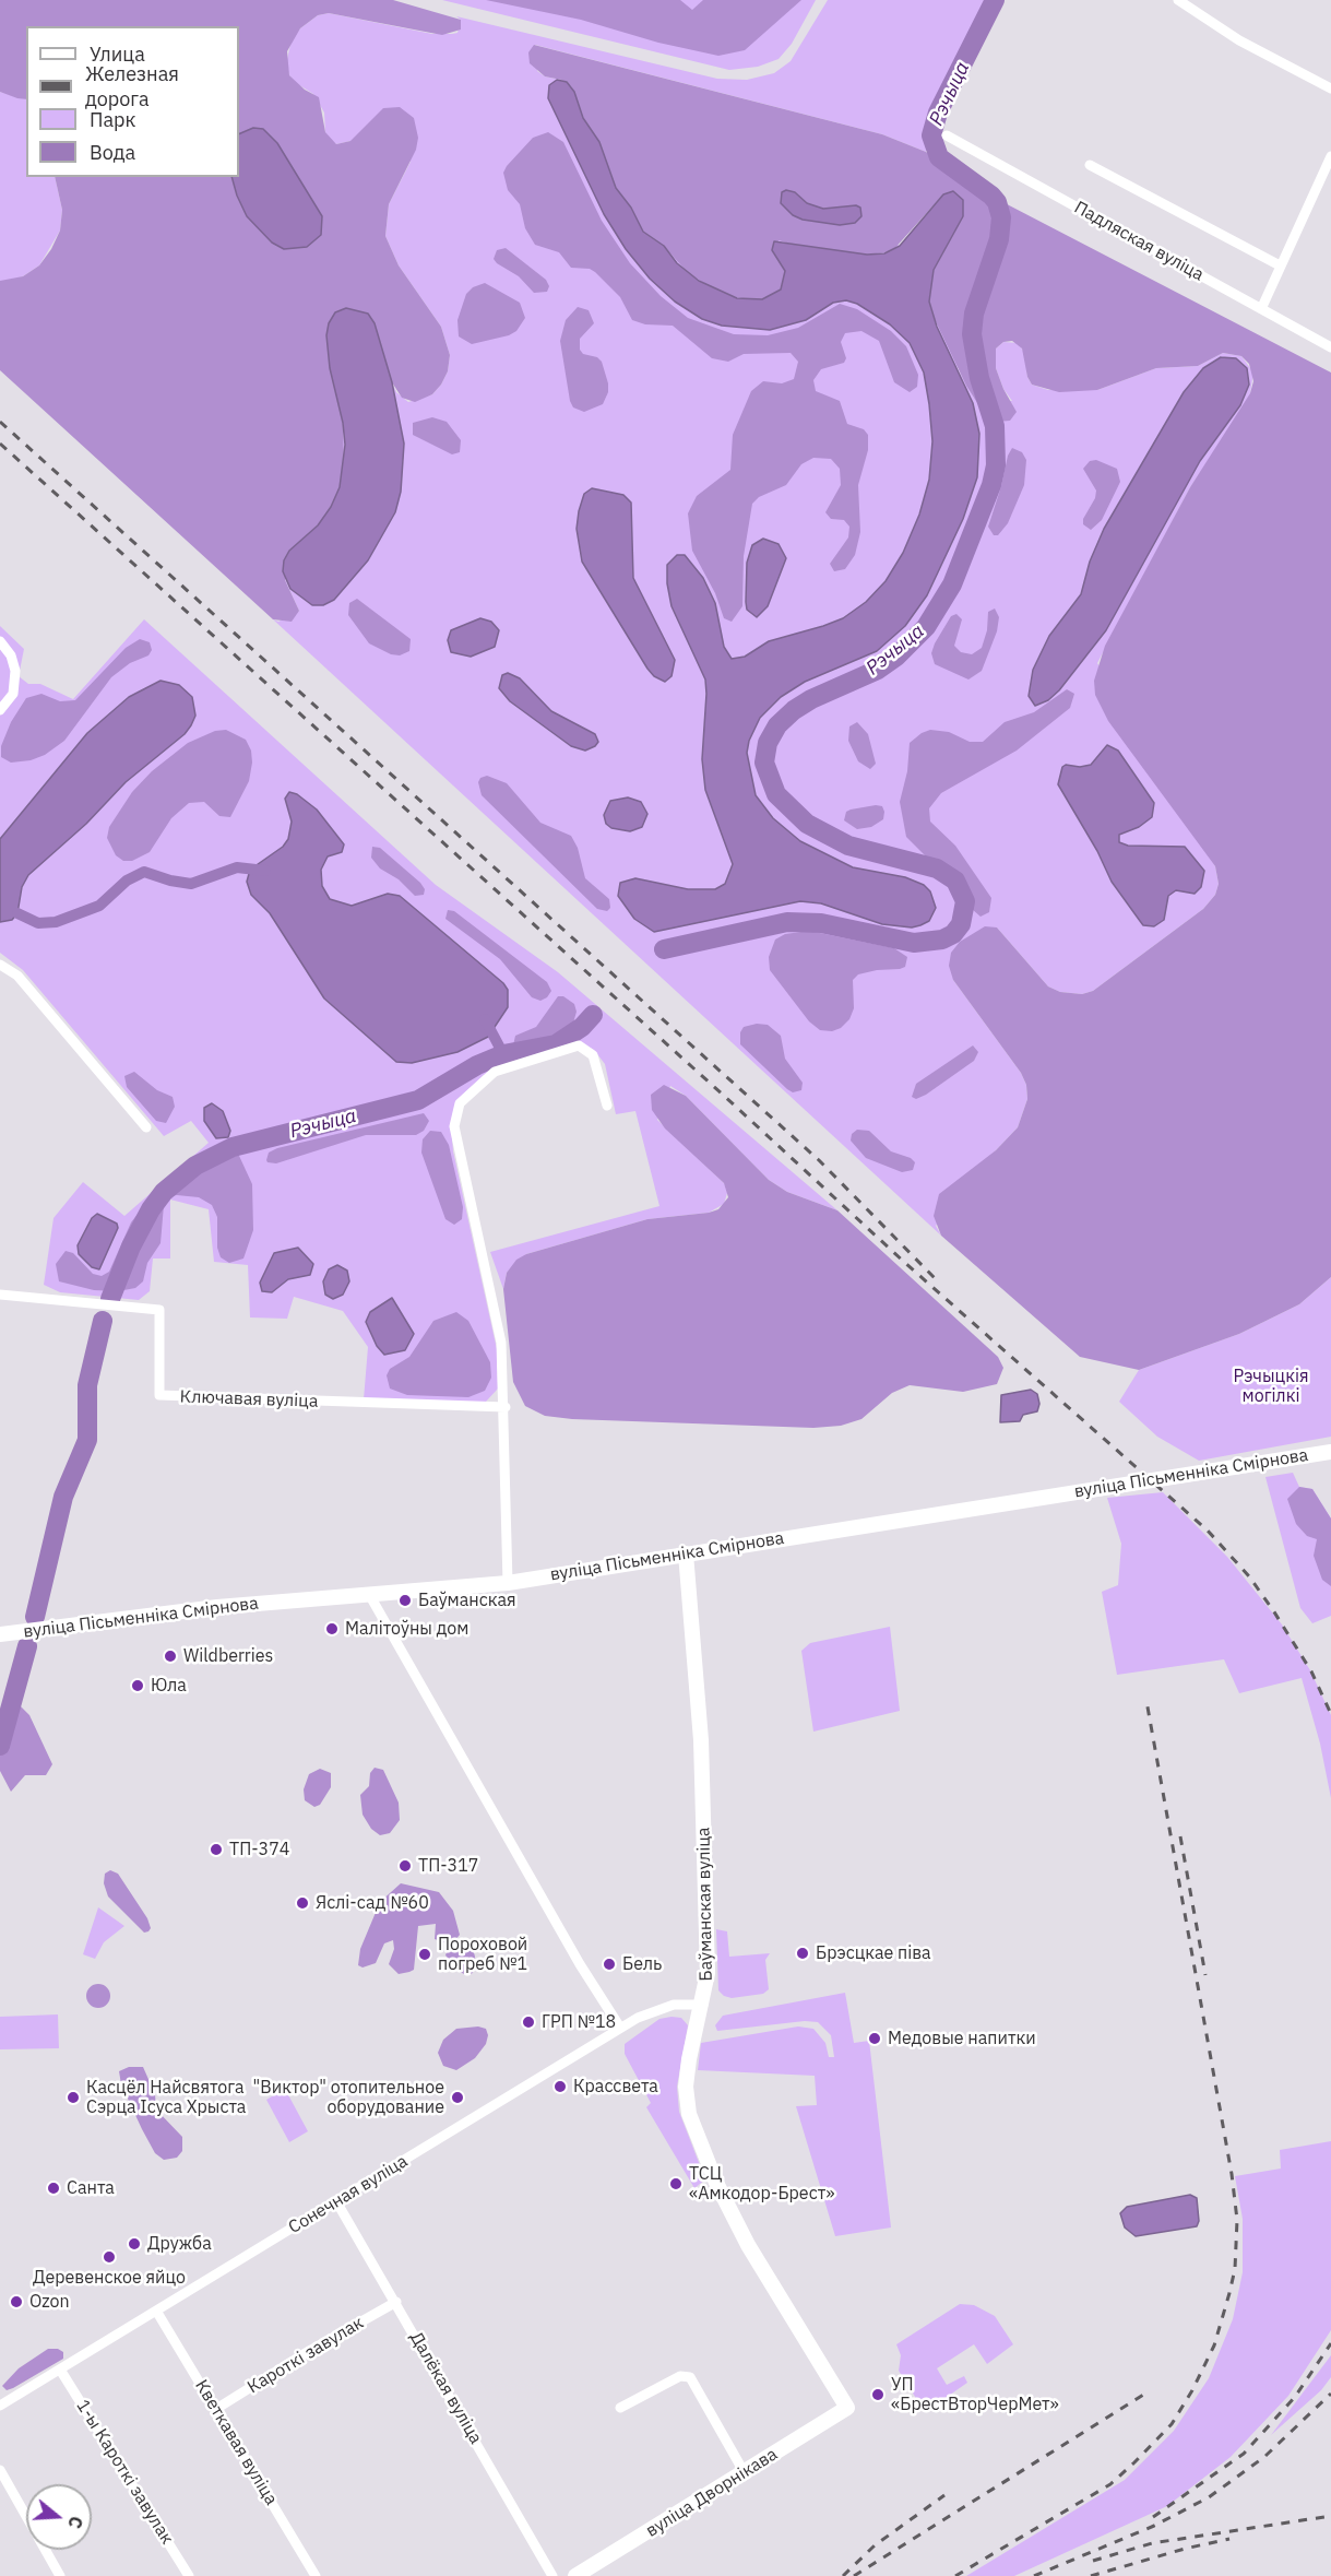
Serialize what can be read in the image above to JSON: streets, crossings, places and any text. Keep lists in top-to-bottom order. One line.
{"streets":{"main road":["вуліца Пісьменніка Смірнова","Баўманская вуліца","вуліца Дворнікава"],"street":["Падляская вуліца","Ключавая вуліца","Сонечная вуліца","Кароткі завулак","Далёкая вуліца","Кветкавая вуліца","1-ы Кароткі завулак"]},"crossings":[["вуліца Пісьменніка Смірнова","Баўманская вуліца"],["Баўманская вуліца","Сонечная вуліца"],["Баўманская вуліца","вуліца Дворнікава"],["Сонечная вуліца","Далёкая вуліца"],["Сонечная вуліца","Кветкавая вуліца"],["Сонечная вуліца","1-ы Кароткі завулак"],["Кароткі завулак","Далёкая вуліца"],["Кароткі завулак","Кветкавая вуліца"]],"water":["Рэчыца"],"parks":["Рэчыцкія могілкі"],"places":["Баўманская","Малітоўны дом","Wildberries","Юла","ТП-374","ТП-317","Яслі-сад №60","Брэсцкае піва","Пороховой погреб №1","Бель","ГРП №18","Медовые напитки","Крассвета","Касцёл Найсвятога Сэрца Ісуса Хрыста","\"Виктор\" отопительное оборудование","ТСЦ «Амкодор-Брест»","Санта","Дружба","Деревенское яйцо","Ozon","УП «БрестВторЧерМет»"],"legend":["Улица","Железная дорога","Парк","Вода"],"north":"right"}
